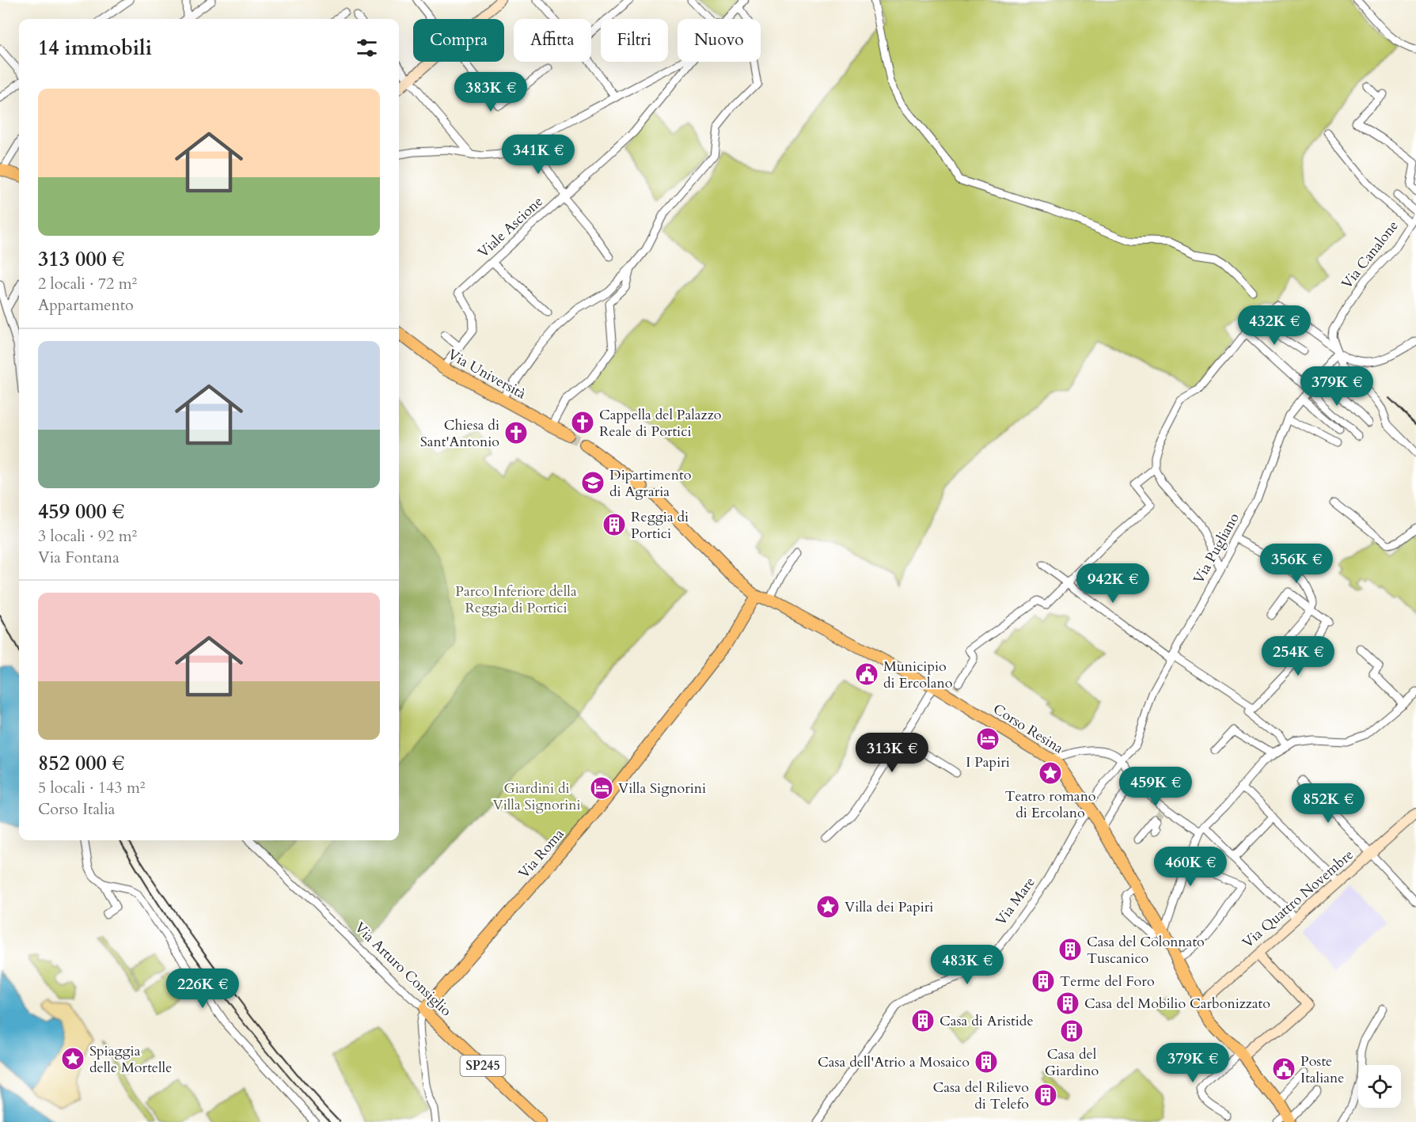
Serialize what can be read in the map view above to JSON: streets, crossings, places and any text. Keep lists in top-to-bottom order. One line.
{"streets":{"main road":["Via Università","Corso Resina","Via Roma","Via Arturo Consiglio","SP245"],"street":["Viale Ascione","Via Canalone","Via Pugliano","Via Quattro Novembre","Via Mare"]},"crossings":[["Viale Ascione","Via Università"],["Via Canalone","Via Pugliano"],["Corso Resina","Via Roma"],["Corso Resina","Via Quattro Novembre"],["Via Roma","Via Arturo Consiglio"]],"parks":["Parco Inferiore della Reggia di Portici","Giardini di Villa Signorini"],"places":{"church":["Cappella del Palazzo Reale di Portici","Chiesa di Sant'Antonio"],"school or university":["Dipartimento di Agraria"],"building":["Reggia di Portici","Casa del Colonnato Tuscanico","Terme del Foro","Casa del Mobilio Carbonizzato","Casa di Aristide","Casa del Giardino","Casa dell'Atrio a Mosaico","Casa del Rilievo di Telefo"],"public building":["Municipio di Ercolano","Poste Italiane"],"hotel":["I Papiri","Villa Signorini"],"place":["Teatro romano di Ercolano","Villa dei Papiri","Spiaggia delle Mortelle"]},"page":{"chip":["Compra","Affitta","Filtri","Nuovo"],"heading":"14 immobili","price":["383K €","341K €","432K €","379K €","356K €","942K €","254K €","313K €","459K €","852K €","460K €","483K €","226K €","379K €"],"list":[{"name":"313 000 €","note":"2 locali · 72 m² · Appartamento"},{"name":"459 000 €","note":"3 locali · 92 m² · Via Fontana"},{"name":"852 000 €","note":"5 locali · 143 m² · Corso Italia"}]}}
